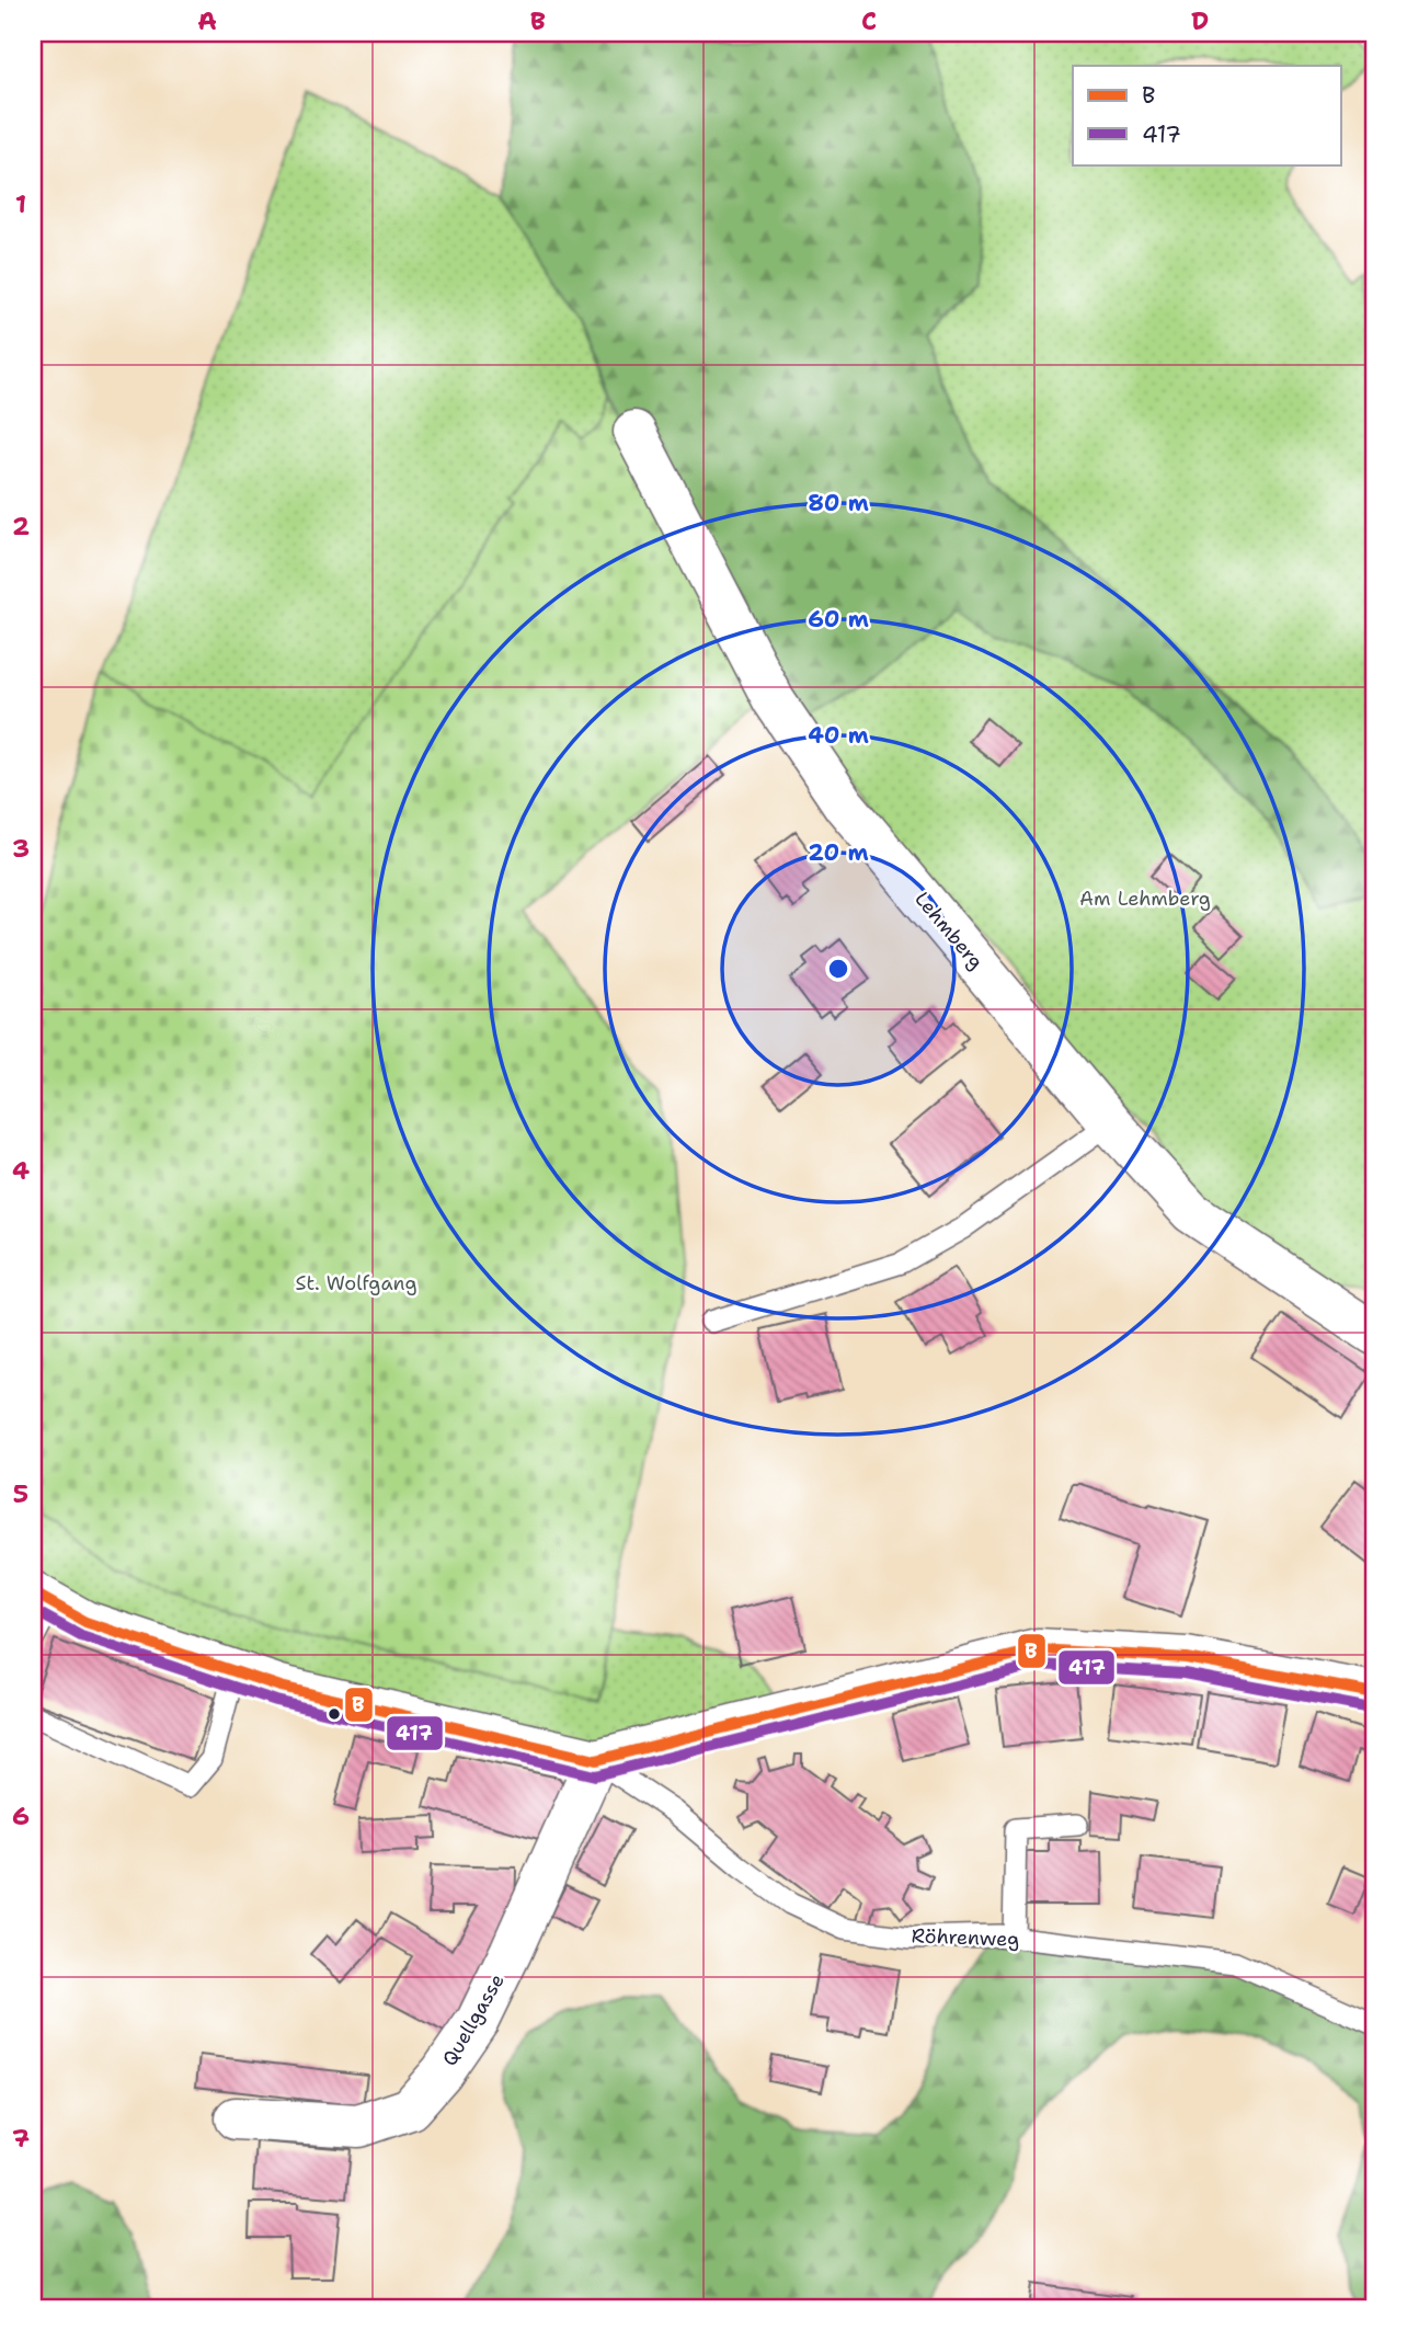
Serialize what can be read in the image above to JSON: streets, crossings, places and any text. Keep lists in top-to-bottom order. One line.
{"streets":{"street":["Lehmberg","Quellgasse"],"lane":["Röhrenweg"]},"crossings":[["Röhrenweg","Quellgasse"]],"parks":["Am Lehmberg","St. Wolfgang"],"lines":["transit line B","transit line 417"],"legend":["B","417"],"grid":{"columns":["A","B","C","D"],"rows":["1","2","3","4","5","6","7"]},"rings":["80 m","60 m","40 m","20 m"]}
